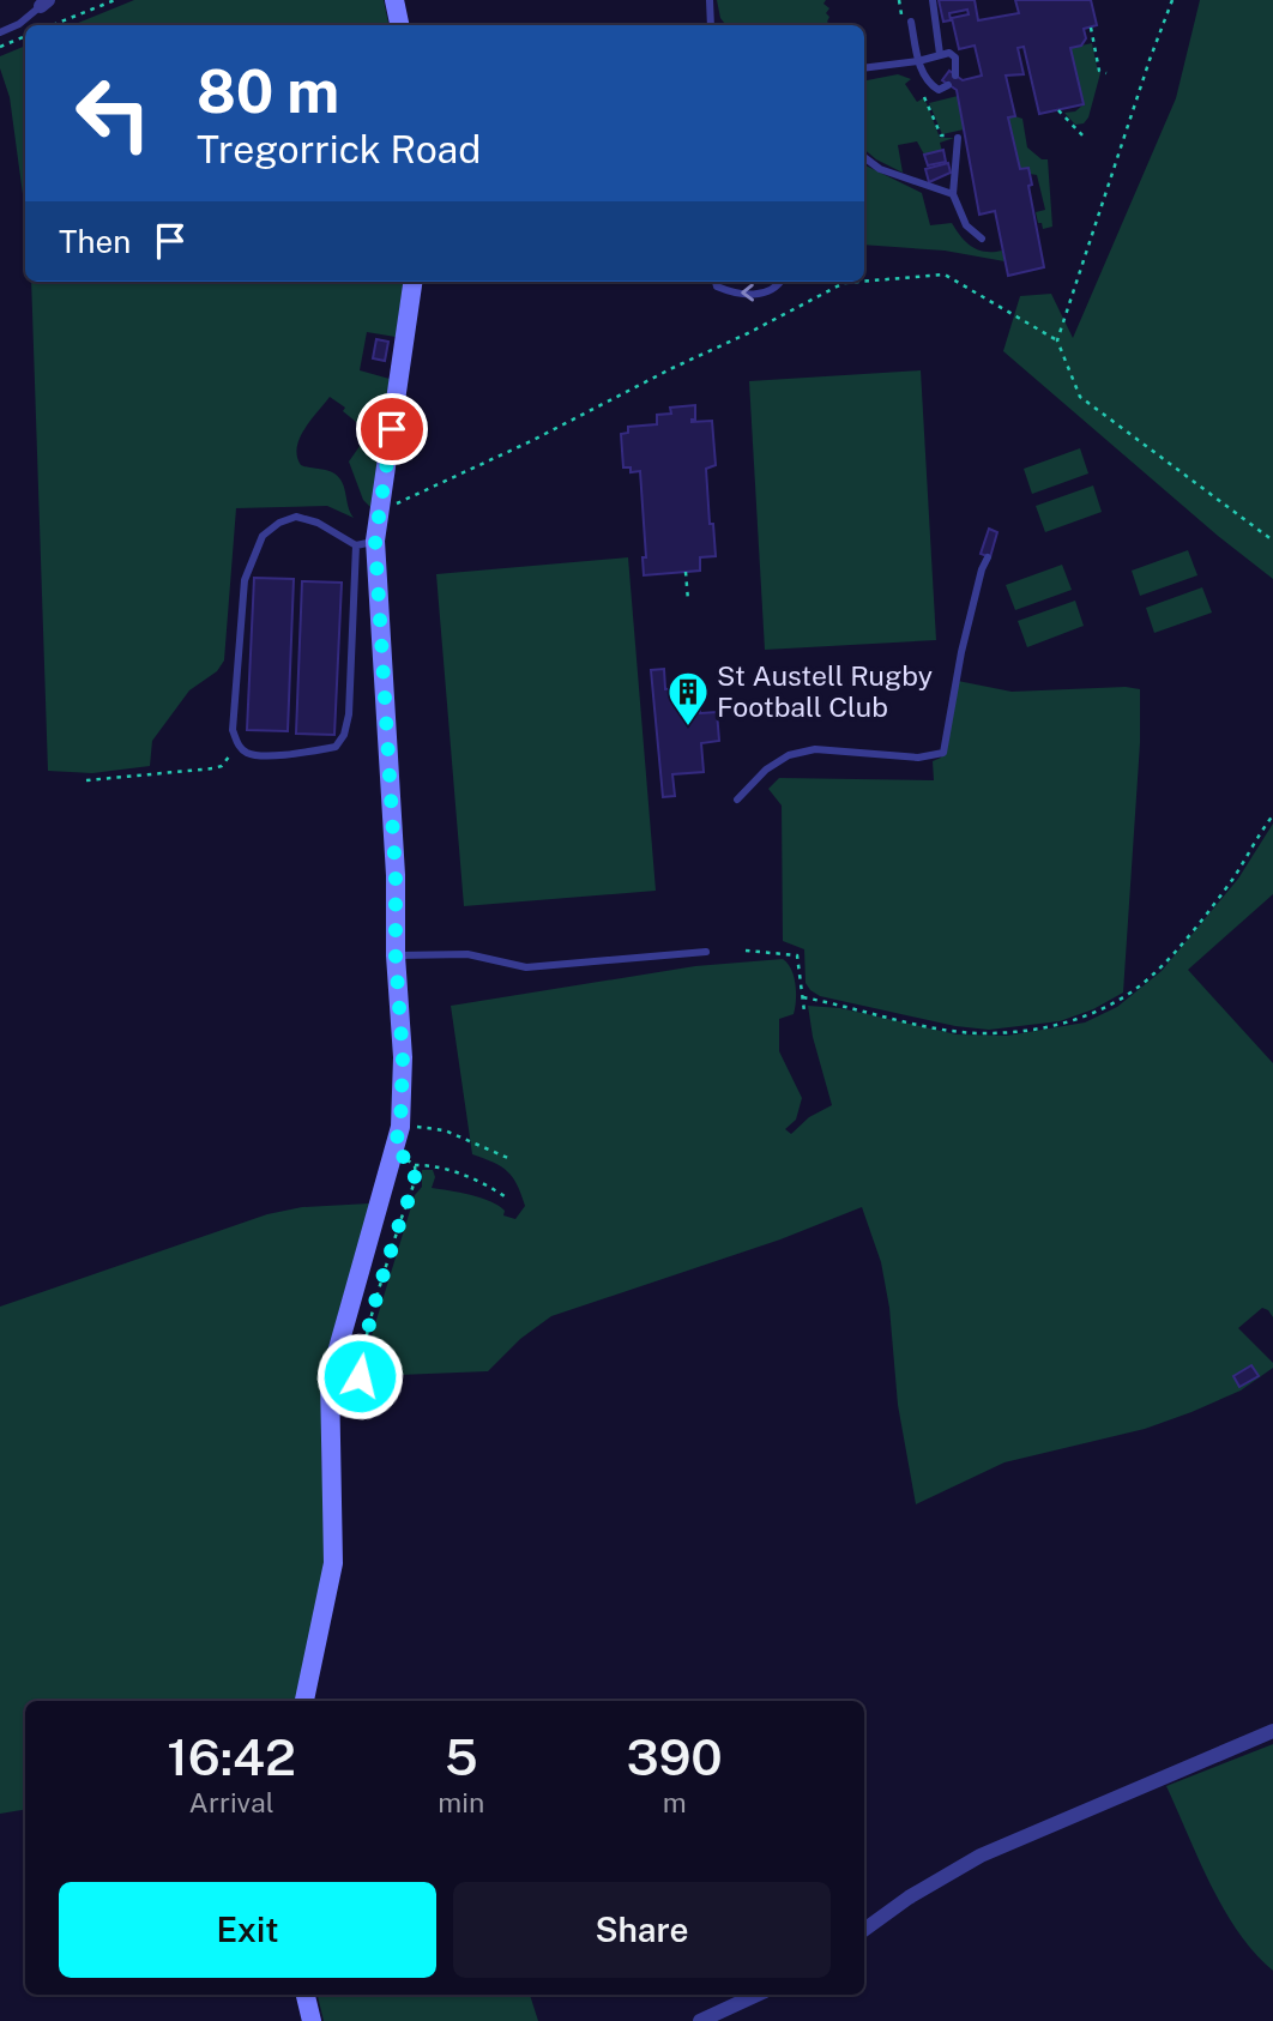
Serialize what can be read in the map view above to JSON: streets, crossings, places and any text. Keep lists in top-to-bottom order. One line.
{"places":{"building":["St Austell Rugby Football Club"]},"page":{"turn":["80 m","Tregorrick Road"],"then":"Then","eta":["16:42","Arrival","5","min","390","m"],"buttons":["Exit","Share"]}}
